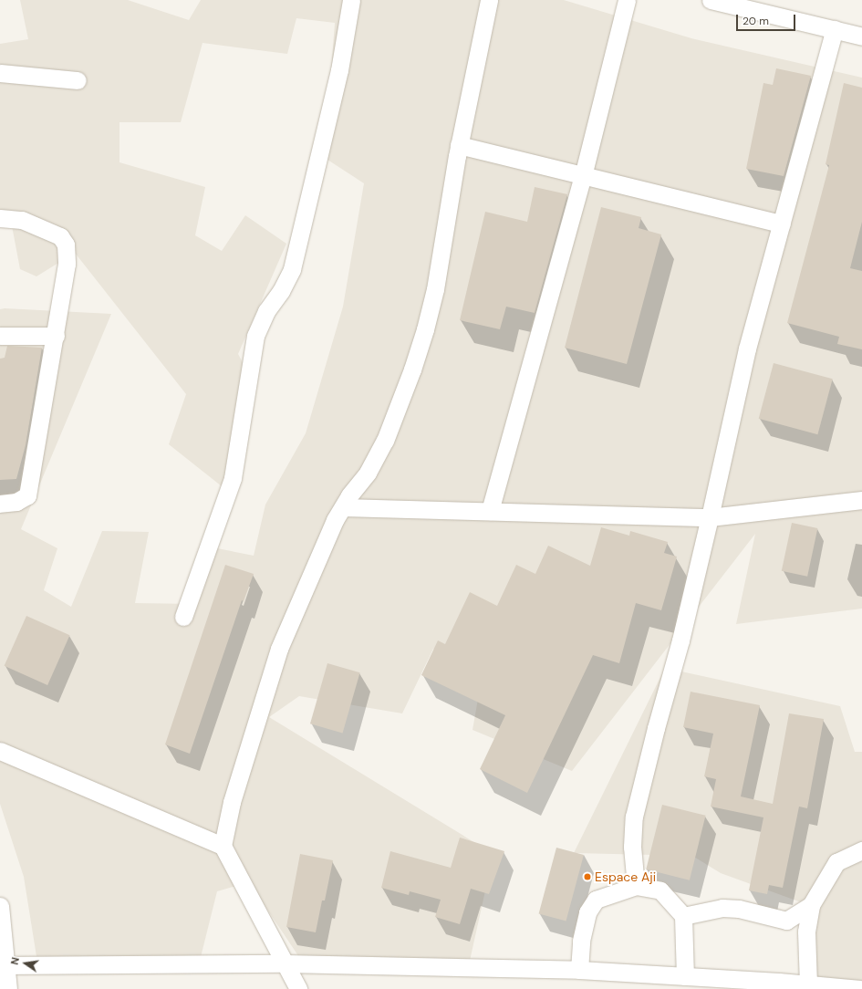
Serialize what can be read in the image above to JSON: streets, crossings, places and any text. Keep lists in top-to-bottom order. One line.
{"places":["Espace Aji"],"scale_bar":"20 m","north":"left"}
